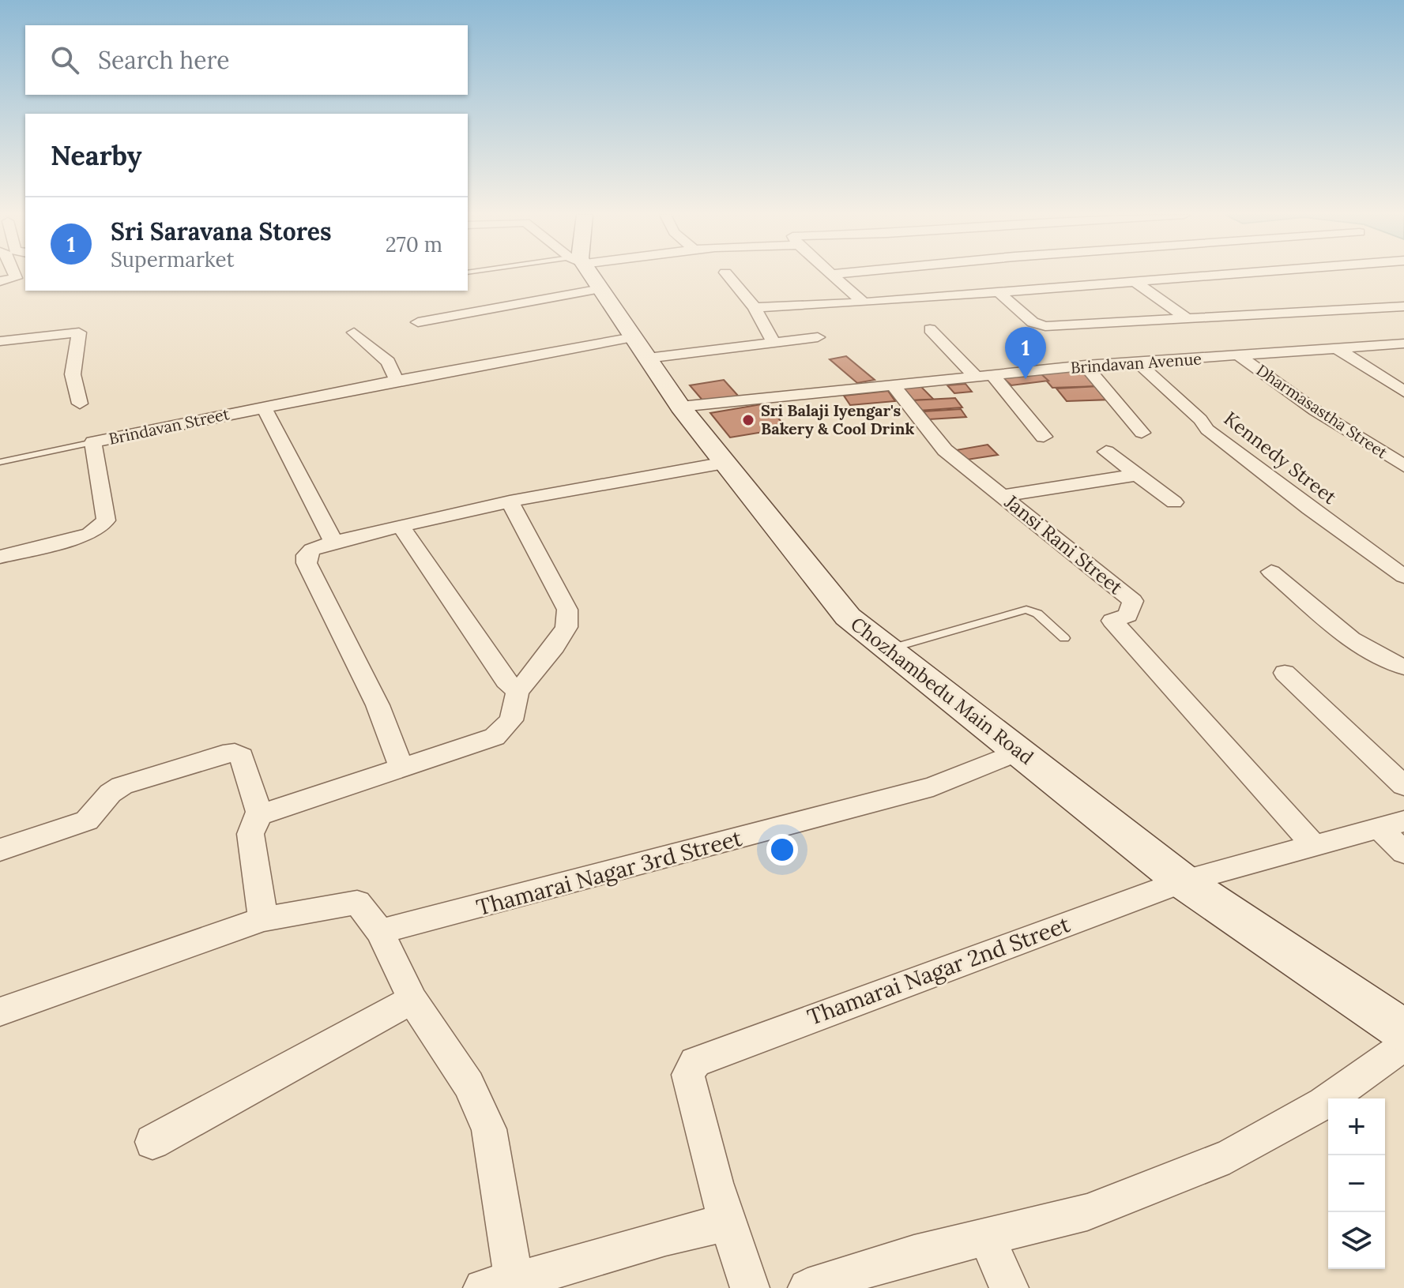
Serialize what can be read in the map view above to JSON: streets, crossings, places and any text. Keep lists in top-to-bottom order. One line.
{"streets":{"street":["Brindavan Avenue","Dharmasastha Street","Brindavan Street","Kennedy Street","Jansi Rani Street","Chozhambedu Main Road","Thamarai Nagar 3rd Street","Thamarai Nagar 2nd Street"]},"crossings":[["Brindavan Avenue","Dharmasastha Street"],["Brindavan Avenue","Kennedy Street"],["Brindavan Avenue","Jansi Rani Street"],["Brindavan Avenue","Chozhambedu Main Road"],["Brindavan Street","Chozhambedu Main Road"],["Jansi Rani Street","Thamarai Nagar 2nd Street"],["Chozhambedu Main Road","Thamarai Nagar 3rd Street"],["Chozhambedu Main Road","Thamarai Nagar 2nd Street"]],"places":["Sri Balaji Iyengar's Bakery & Cool Drink"],"page":{"search":"Search here","heading":"Nearby","list":[{"mark":"1","name":"Sri Saravana Stores","note":"Supermarket","value":"270 m"}],"pins":"1","map_buttons":["+","−"]}}
